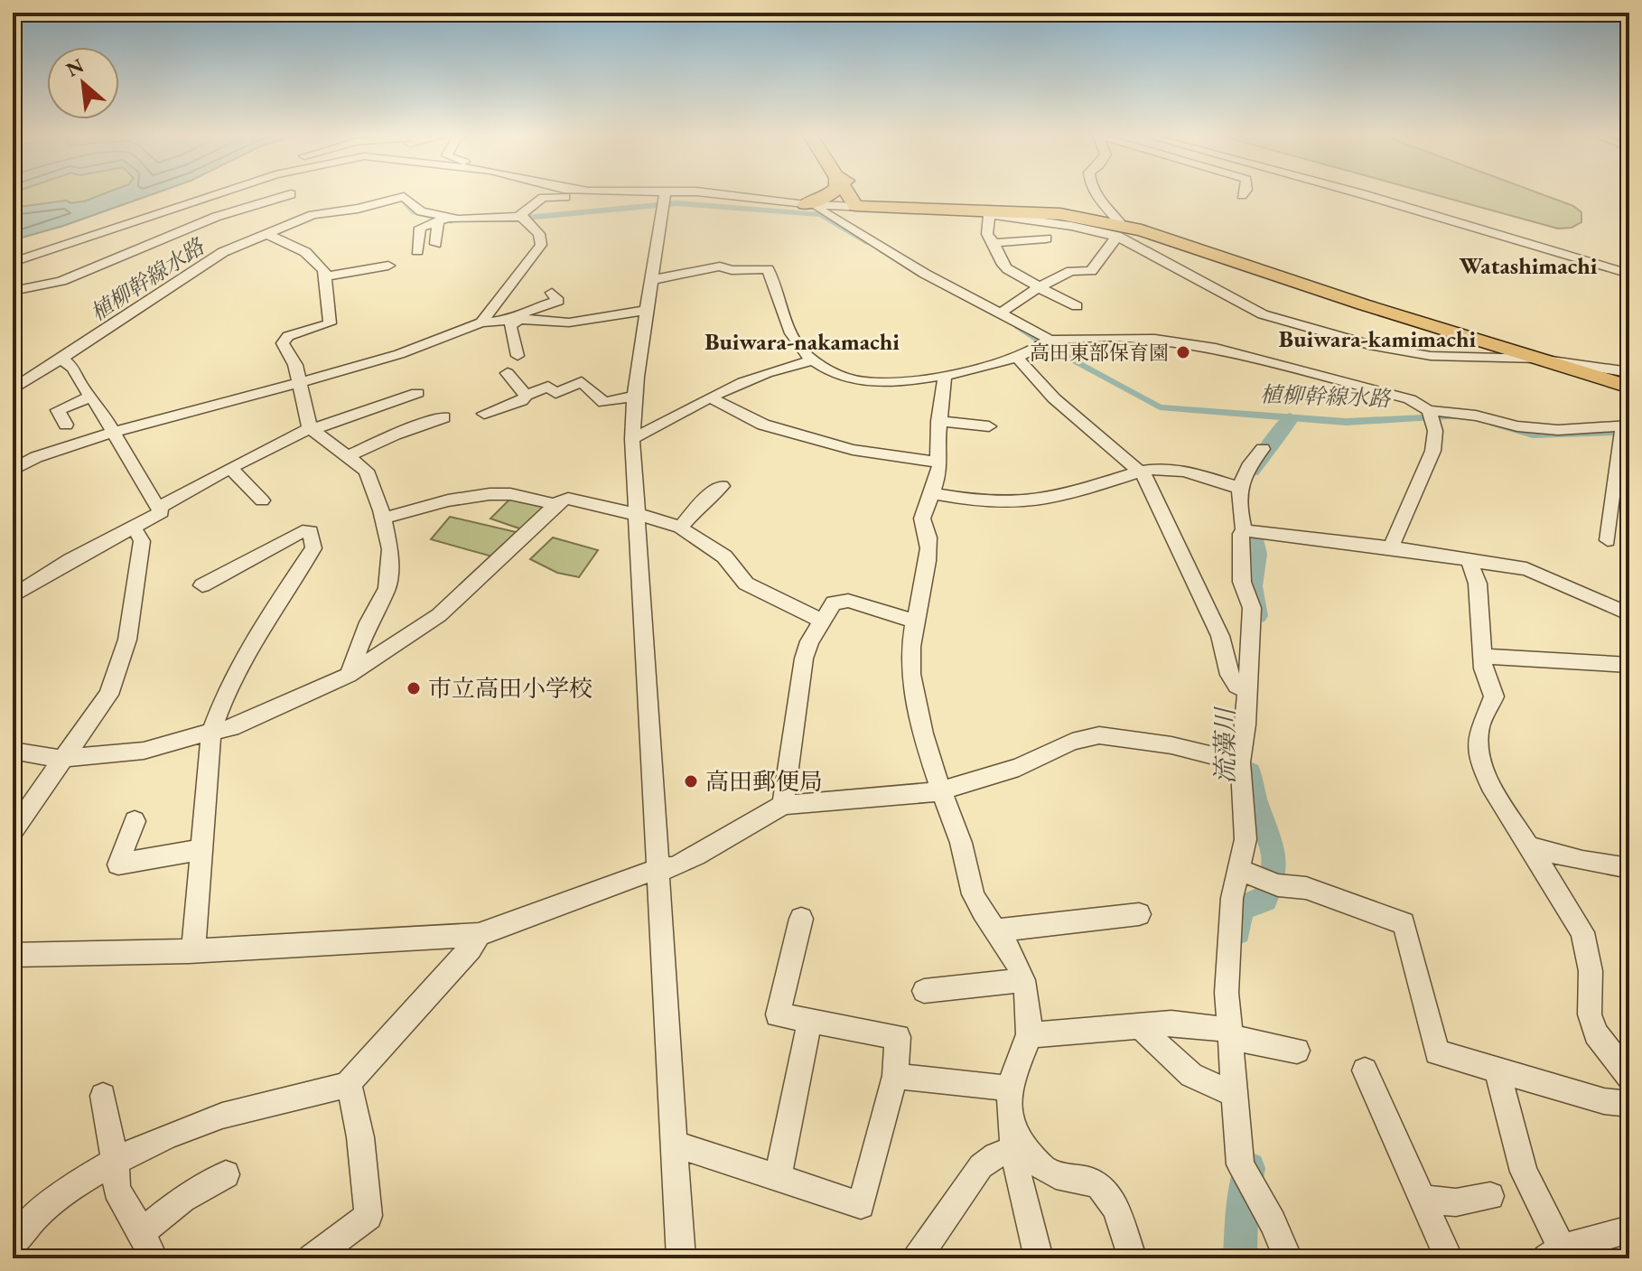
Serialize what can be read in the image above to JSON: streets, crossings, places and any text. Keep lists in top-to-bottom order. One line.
{"districts":["Watashimachi","Buiwara-kamimachi","Buiwara-nakamachi"],"water":["植柳幹線水路","流藻川"],"places":["高田東部保育園","市立高田小学校","高田郵便局"],"north":"top left"}
